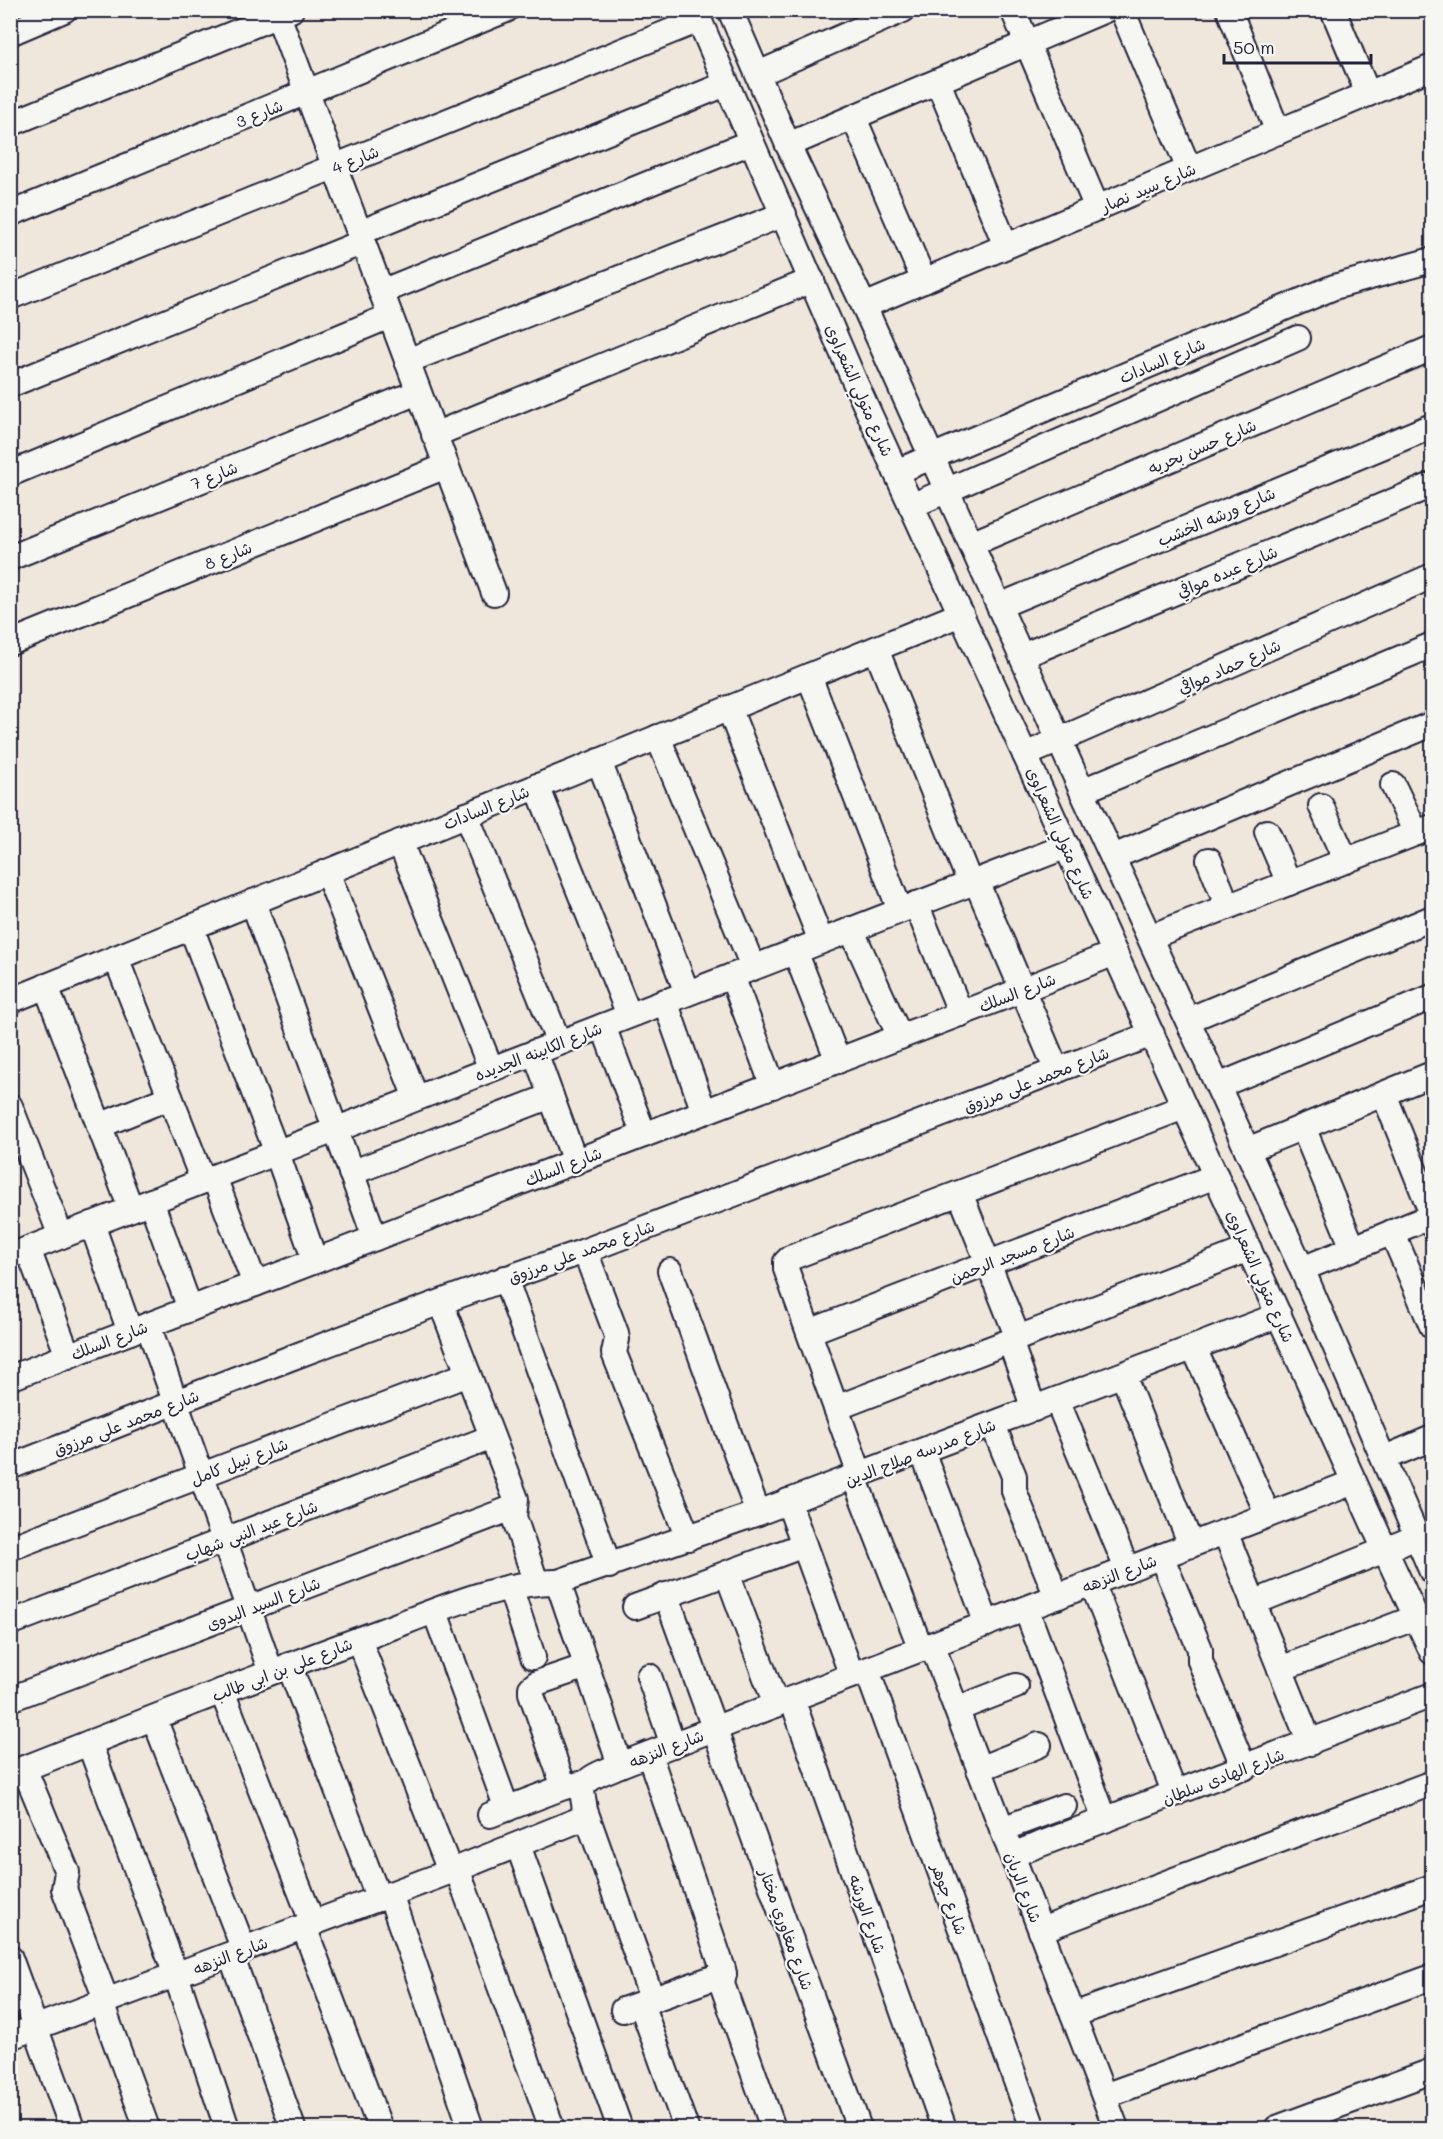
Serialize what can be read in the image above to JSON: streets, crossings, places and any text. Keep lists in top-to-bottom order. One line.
{"streets":{"street":["شارع 3","شارع 4","شارع سيد نصار","شارع السادات","شارع متولي الشعراوى","شارع حسن بحريه","شارع 7","شارع ورشه الخشب","شارع 8","شارع عبده موافي","شارع حماد موافي","شارع السلك","شارع الكابينه الجديده","شارع محمد على مرزوق","شارع مسجد الرحمن","شارع مدرسه صلاح الدين","شارع نبيل كامل","شارع عبد النبى شهاب","شارع النزهه","شارع السيد البدوى","شارع على بن ابى طالب","شارع الهادى سلطان","شارع الريان","شارع جوهر","شارع الورشه","شارع مغاوري مختار"]},"crossings":[["شارع 4","شارع متولي الشعراوى"],["شارع السادات","شارع متولي الشعراوى"],["شارع متولي الشعراوى","شارع حماد موافي"],["شارع متولي الشعراوى","شارع السلك"],["شارع متولي الشعراوى","شارع الكابينه الجديده"],["شارع متولي الشعراوى","شارع محمد على مرزوق"],["شارع متولي الشعراوى","شارع مسجد الرحمن"],["شارع متولي الشعراوى","شارع مدرسه صلاح الدين"],["شارع متولي الشعراوى","شارع النزهه"],["شارع مسجد الرحمن","شارع الريان"],["شارع مدرسه صلاح الدين","شارع على بن ابى طالب"],["شارع مدرسه صلاح الدين","شارع الريان"],["شارع مدرسه صلاح الدين","شارع جوهر"],["شارع النزهه","شارع على بن ابى طالب"],["شارع النزهه","شارع الريان"],["شارع النزهه","شارع جوهر"],["شارع النزهه","شارع الورشه"],["شارع النزهه","شارع مغاوري مختار"],["شارع الهادى سلطان","شارع الريان"]],"scale_bar":"50 m"}
